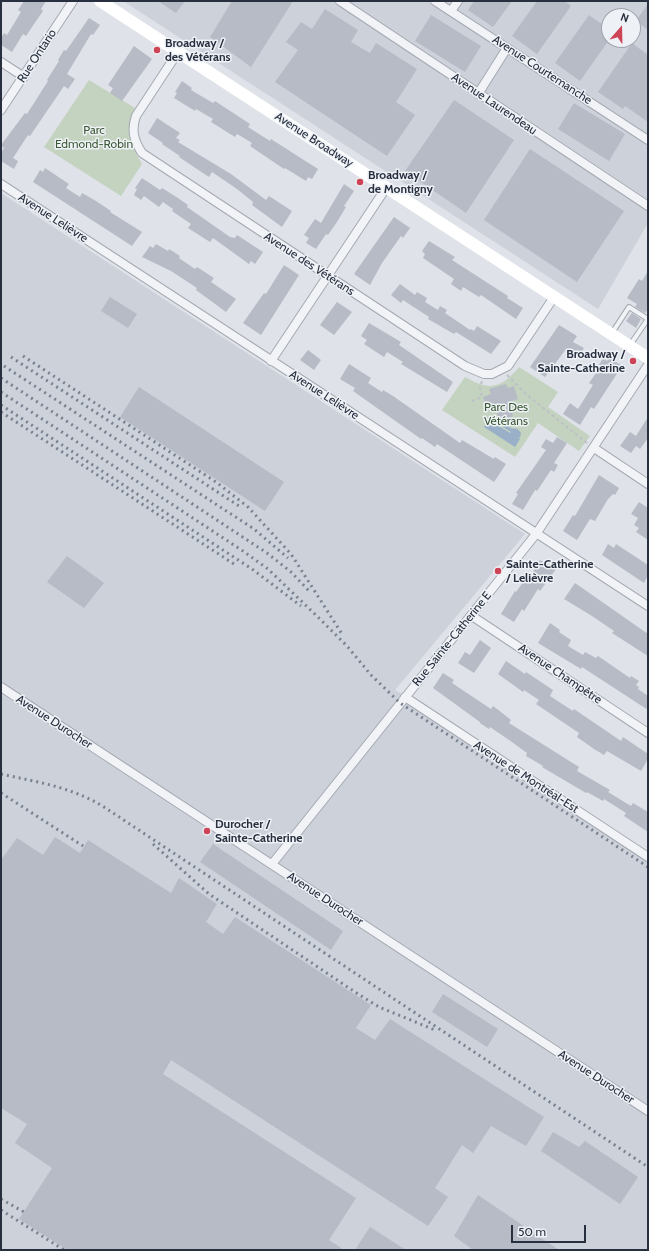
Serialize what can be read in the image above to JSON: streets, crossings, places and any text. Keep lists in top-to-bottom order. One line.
{"streets":{"street":["Rue Ontario","Avenue Courtemanche","Avenue Laurendeau","Avenue Broadway","Avenue Lelièvre","Avenue des Vétérans","Rue Sainte-Catherine E","Avenue Champêtre","Avenue Durocher","Avenue de Montréal-Est"]},"crossings":[["Avenue Broadway","Avenue des Vétérans"],["Avenue Lelièvre","Rue Sainte-Catherine E"],["Rue Sainte-Catherine E","Avenue Champêtre"],["Rue Sainte-Catherine E","Avenue Durocher"],["Rue Sainte-Catherine E","Avenue de Montréal-Est"]],"parks":["Parc Edmond-Robin","Parc Des Vétérans"],"places":["Broadway / des Vétérans","Broadway / de Montigny","Broadway / Sainte-Catherine","Sainte-Catherine / Lelièvre","Durocher / Sainte-Catherine"],"scale_bar":"50 m","north":"top"}
